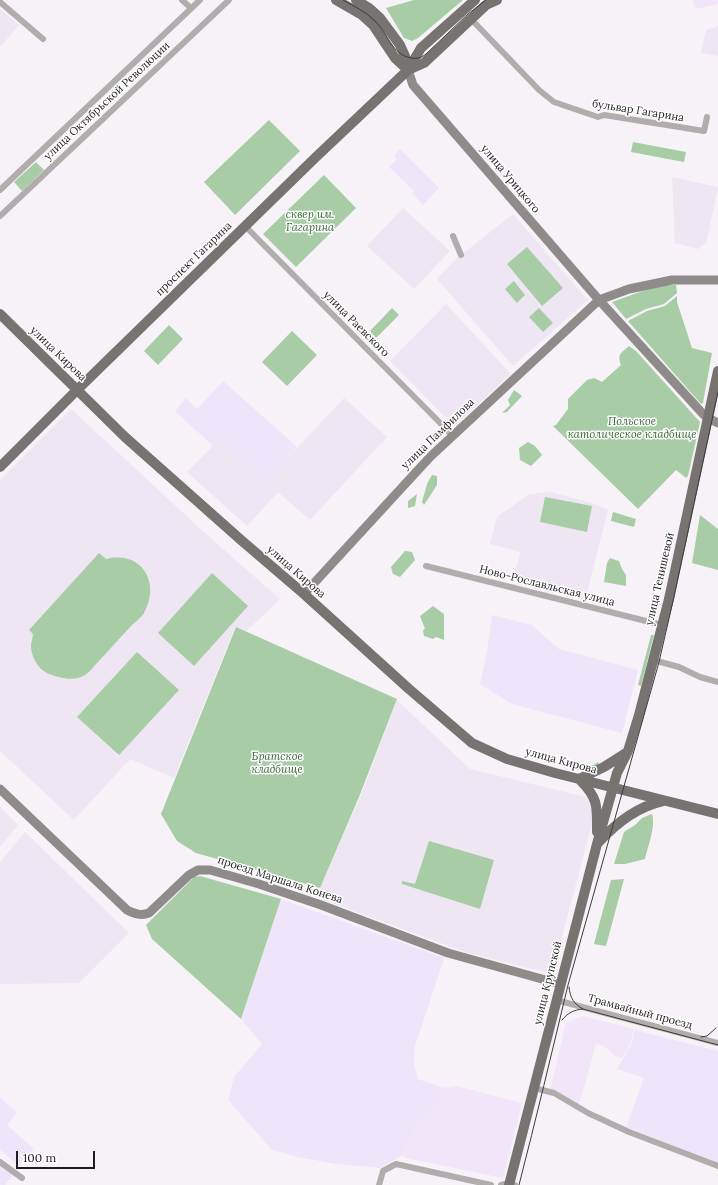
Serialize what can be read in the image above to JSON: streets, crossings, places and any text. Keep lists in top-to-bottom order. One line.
{"streets":{"main road":["проспект Гагарина","улица Кирова","улица Тенишевой","улица Крупской"],"street":["улица Октябрьской Революции","бульвар Гагарина","улица Урицкого","улица Раевского","улица Памфилова","Ново-Рославльская улица","проезд Маршала Конева","Трамвайный проезд"]},"crossings":[["бульвар Гагарина","проспект Гагарина"],["улица Урицкого","проспект Гагарина"],["улица Урицкого","улица Памфилова"],["улица Урицкого","улица Тенишевой"],["проспект Гагарина","улица Раевского"],["проспект Гагарина","улица Кирова"],["улица Раевского","улица Памфилова"],["улица Кирова","улица Памфилова"],["улица Кирова","улица Тенишевой"],["улица Кирова","улица Крупской"],["улица Тенишевой","Ново-Рославльская улица"],["улица Тенишевой","улица Крупской"],["проезд Маршала Конева","улица Крупской"],["улица Крупской","Трамвайный проезд"]],"parks":["сквер им. Гагарина","Польское католическое кладбище","Братское кладбище"],"scale_bar":"100 m"}
